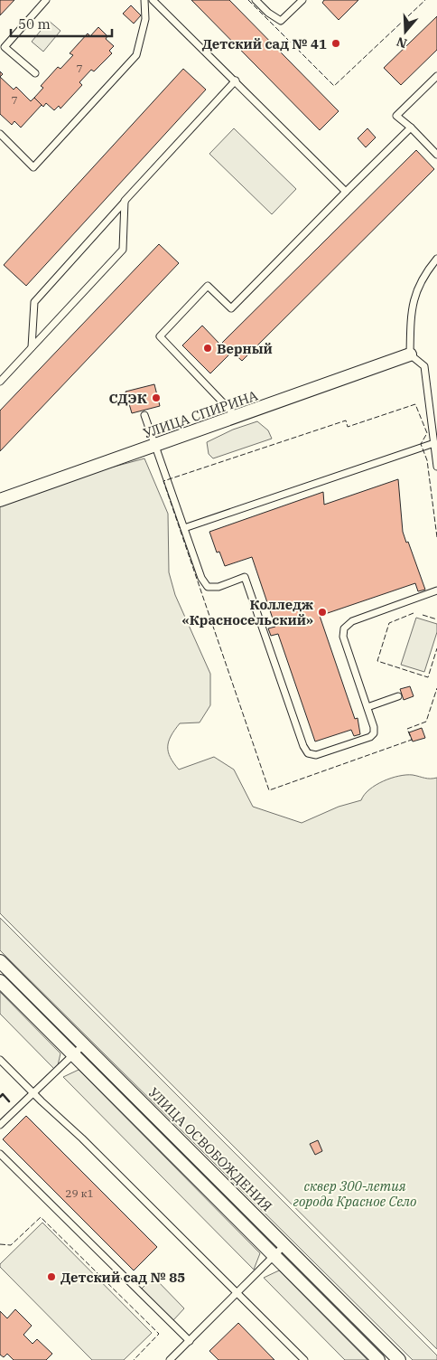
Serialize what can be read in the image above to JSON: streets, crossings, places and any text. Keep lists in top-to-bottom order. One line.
{"streets":{"street":["УЛИЦА СПИРИНА","УЛИЦА ОСВОБОЖДЕНИЯ"]},"parks":["сквер 300-летия города Красное Село"],"places":["Детский сад № 41","Верный","СДЭК","Колледж «Красносельский»","Детский сад № 85"],"house_numbers":["7","7","29 к1"],"scale_bar":"50 m","north":"bottom"}
